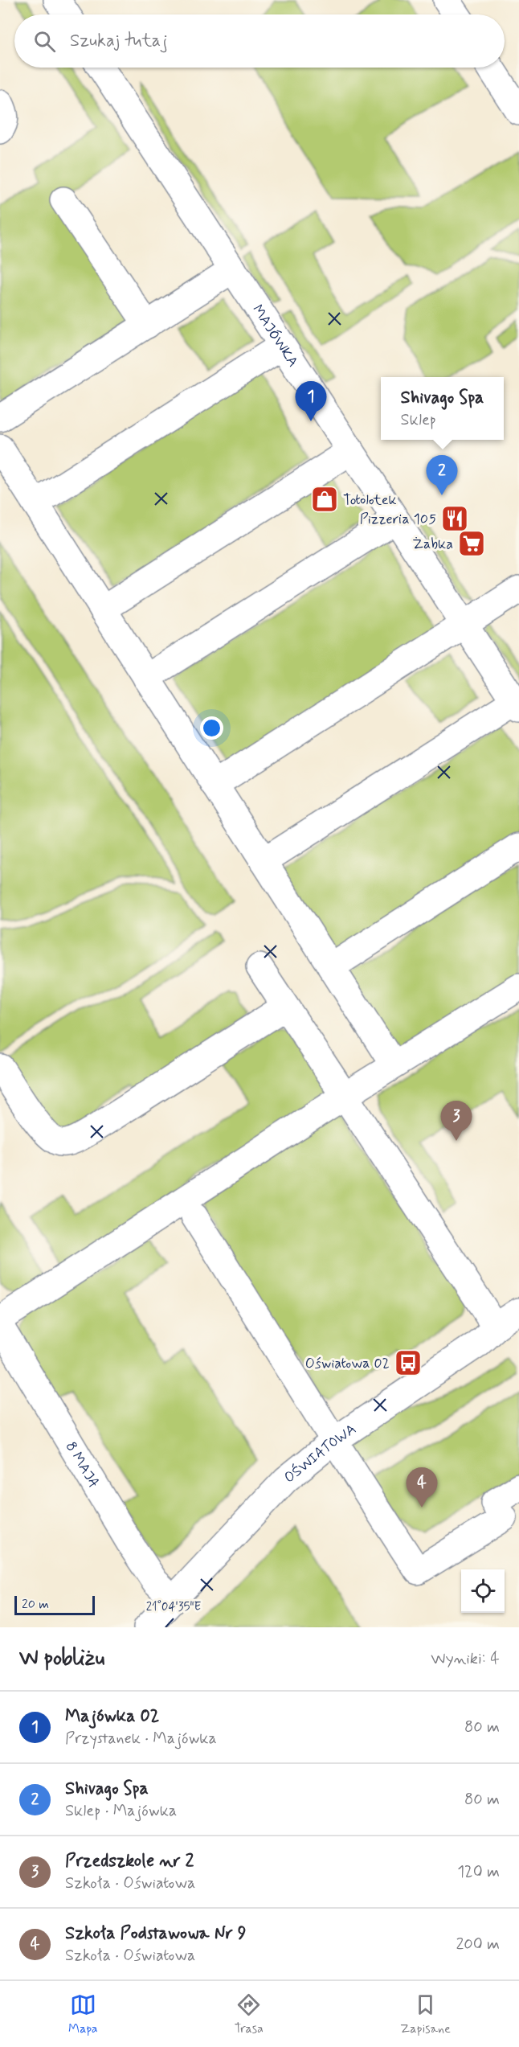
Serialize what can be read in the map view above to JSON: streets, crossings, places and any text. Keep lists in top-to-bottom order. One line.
{"streets":{"street":["MAJÓWKA","OŚWIATOWA","8 MAJA"]},"crossings":[["OŚWIATOWA","8 MAJA"]],"places":{"shop":["Totolotek"],"restaurant":["Pizzeria 105"],"supermarket":["Żabka"],"bus stop":["Oświatowa 02"]},"scale_bar":"20 m","page":{"search":"Szukaj tutaj","popup":["Shivago Spa","Sklep"],"pins":["1","2","3","4"],"scale":"20 m","heading":["W pobliżu","Wyniki: 4"],"list":[{"mark":"1","name":"Majówka 02","note":"Przystanek · Majówka","value":"80 m"},{"mark":"2","name":"Shivago Spa","note":"Sklep · Majówka","value":"80 m"},{"mark":"3","name":"Przedszkole nr 2","note":"Szkoła · Oświatowa","value":"120 m"},{"mark":"4","name":"Szkoła Podstawowa Nr 9","note":"Szkoła · Oświatowa","value":"200 m"}],"nav":["Mapa","Trasa","Zapisane"]},"coordinates":["21°04'35\"E"]}
